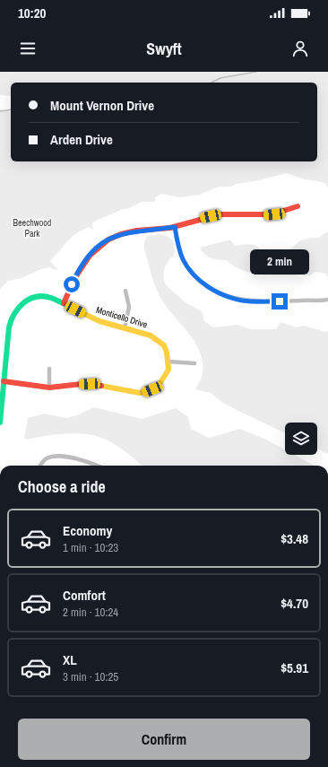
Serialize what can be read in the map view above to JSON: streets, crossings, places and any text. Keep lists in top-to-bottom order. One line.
{"streets":{"street":["Monticello Drive"]},"parks":["Beechwood Park"],"page":{"status":"10:20","header":"Swyft","banner":["Mount Vernon Drive","Arden Drive"],"bubble":"2 min","heading":"Choose a ride","list":[{"name":"Economy","note":"1 min · 10:23","value":"$3.48"},{"name":"Comfort","note":"2 min · 10:24","value":"$4.70"},{"name":"XL","note":"3 min · 10:25","value":"$5.91"}],"buttons":"Confirm"}}
